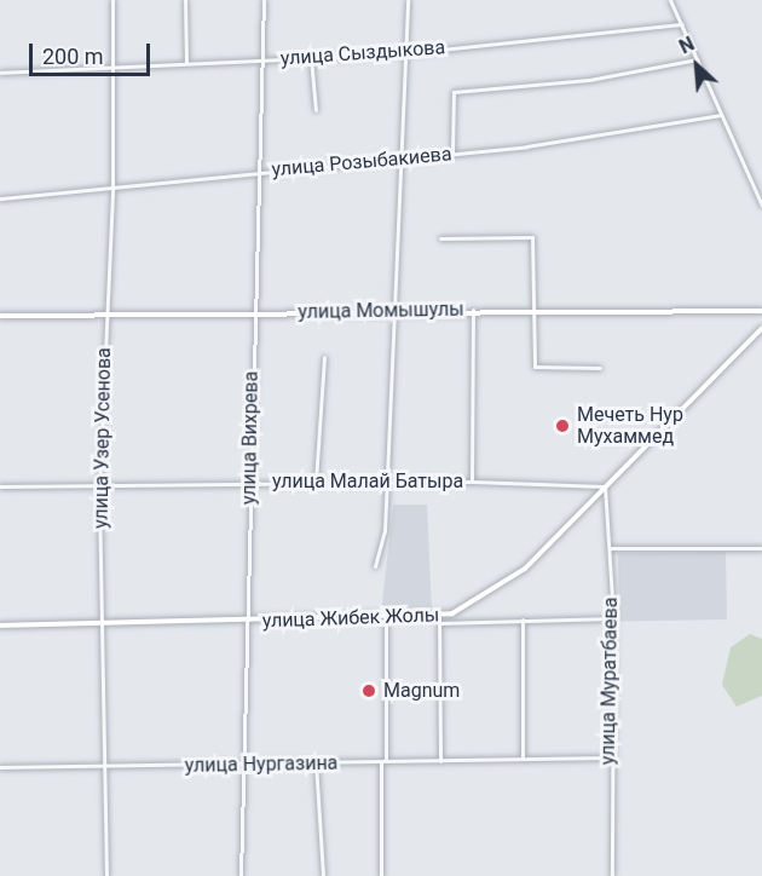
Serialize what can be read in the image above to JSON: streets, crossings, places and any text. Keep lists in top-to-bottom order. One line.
{"streets":{"main road":["улица Момышулы","улица Жибек Жолы"],"street":["улица Сыздыкова","улица Розыбакиева","улица Узер Усенова","улица Вихрева","улица Малай Батыра","улица Муратбаева","улица Нургазина"]},"crossings":[["улица Сыздыкова","улица Узер Усенова"],["улица Сыздыкова","улица Вихрева"],["улица Розыбакиева","улица Узер Усенова"],["улица Розыбакиева","улица Вихрева"],["улица Момышулы","улица Узер Усенова"],["улица Момышулы","улица Вихрева"],["улица Узер Усенова","улица Малай Батыра"],["улица Узер Усенова","улица Жибек Жолы"],["улица Узер Усенова","улица Нургазина"],["улица Вихрева","улица Малай Батыра"],["улица Вихрева","улица Жибек Жолы"],["улица Вихрева","улица Нургазина"],["улица Малай Батыра","улица Жибек Жолы"],["улица Малай Батыра","улица Муратбаева"],["улица Жибек Жолы","улица Муратбаева"],["улица Муратбаева","улица Нургазина"]],"places":["Мечеть Нур Мухаммед","Magnum"],"scale_bar":"200 m","north":"top left"}
